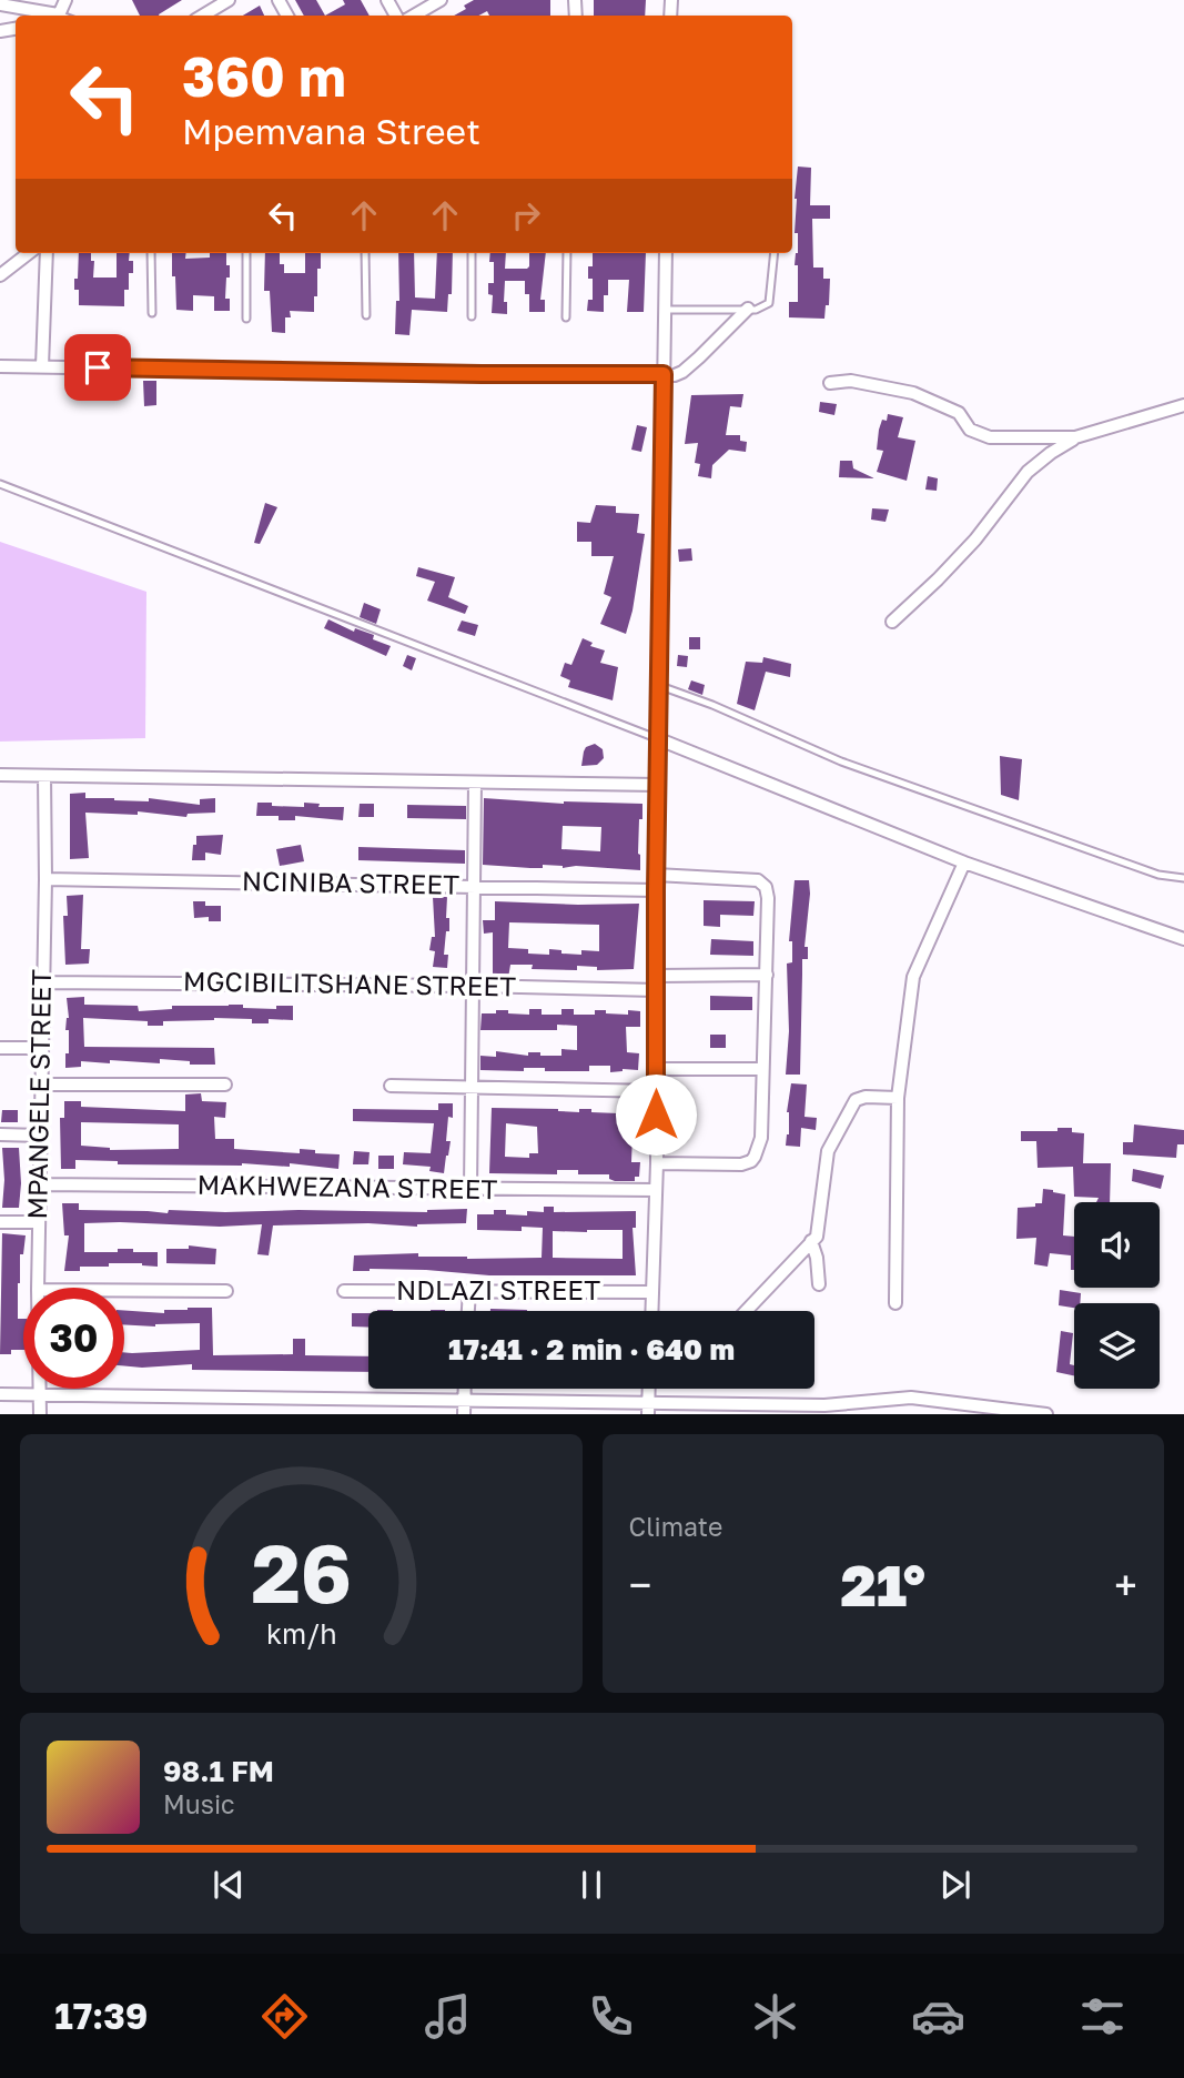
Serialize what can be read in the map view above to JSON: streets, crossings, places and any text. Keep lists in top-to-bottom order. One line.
{"streets":{"street":["NCINIBA STREET","MGCIBILITSHANE STREET","MPANGELE STREET","MAKHWEZANA STREET","NDLAZI STREET"]},"crossings":[["NCINIBA STREET","MPANGELE STREET"],["MGCIBILITSHANE STREET","MPANGELE STREET"],["MPANGELE STREET","MAKHWEZANA STREET"]],"page":{"turn":["360 m","Mpemvana Street"],"limit":"30","trip":"17:41 · 2 min · 640 m","tile":"Climate","heat":["−","21°","+"],"song":["98.1 FM","Music"],"tabs":"17:39","gauge":["26","km/h"]}}
